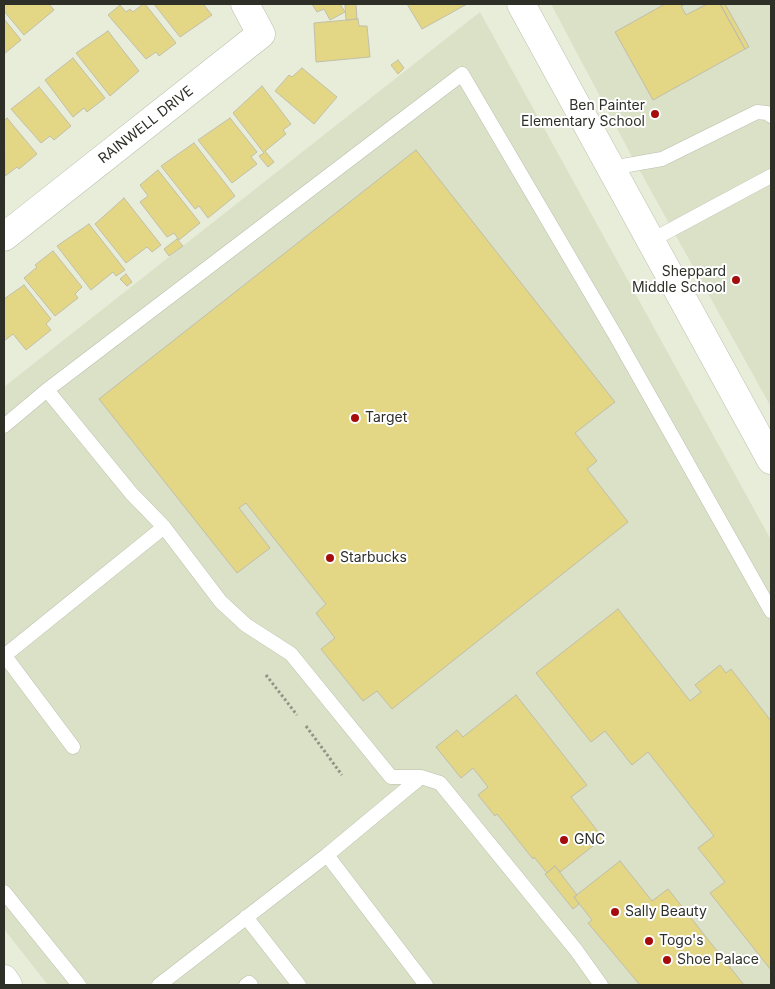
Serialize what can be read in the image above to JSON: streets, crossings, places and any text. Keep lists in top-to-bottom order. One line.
{"streets":{"street":["RAINWELL DRIVE"]},"places":["Ben Painter Elementary School","Sheppard Middle School","Target","Starbucks","GNC","Sally Beauty","Togo's","Shoe Palace"]}
